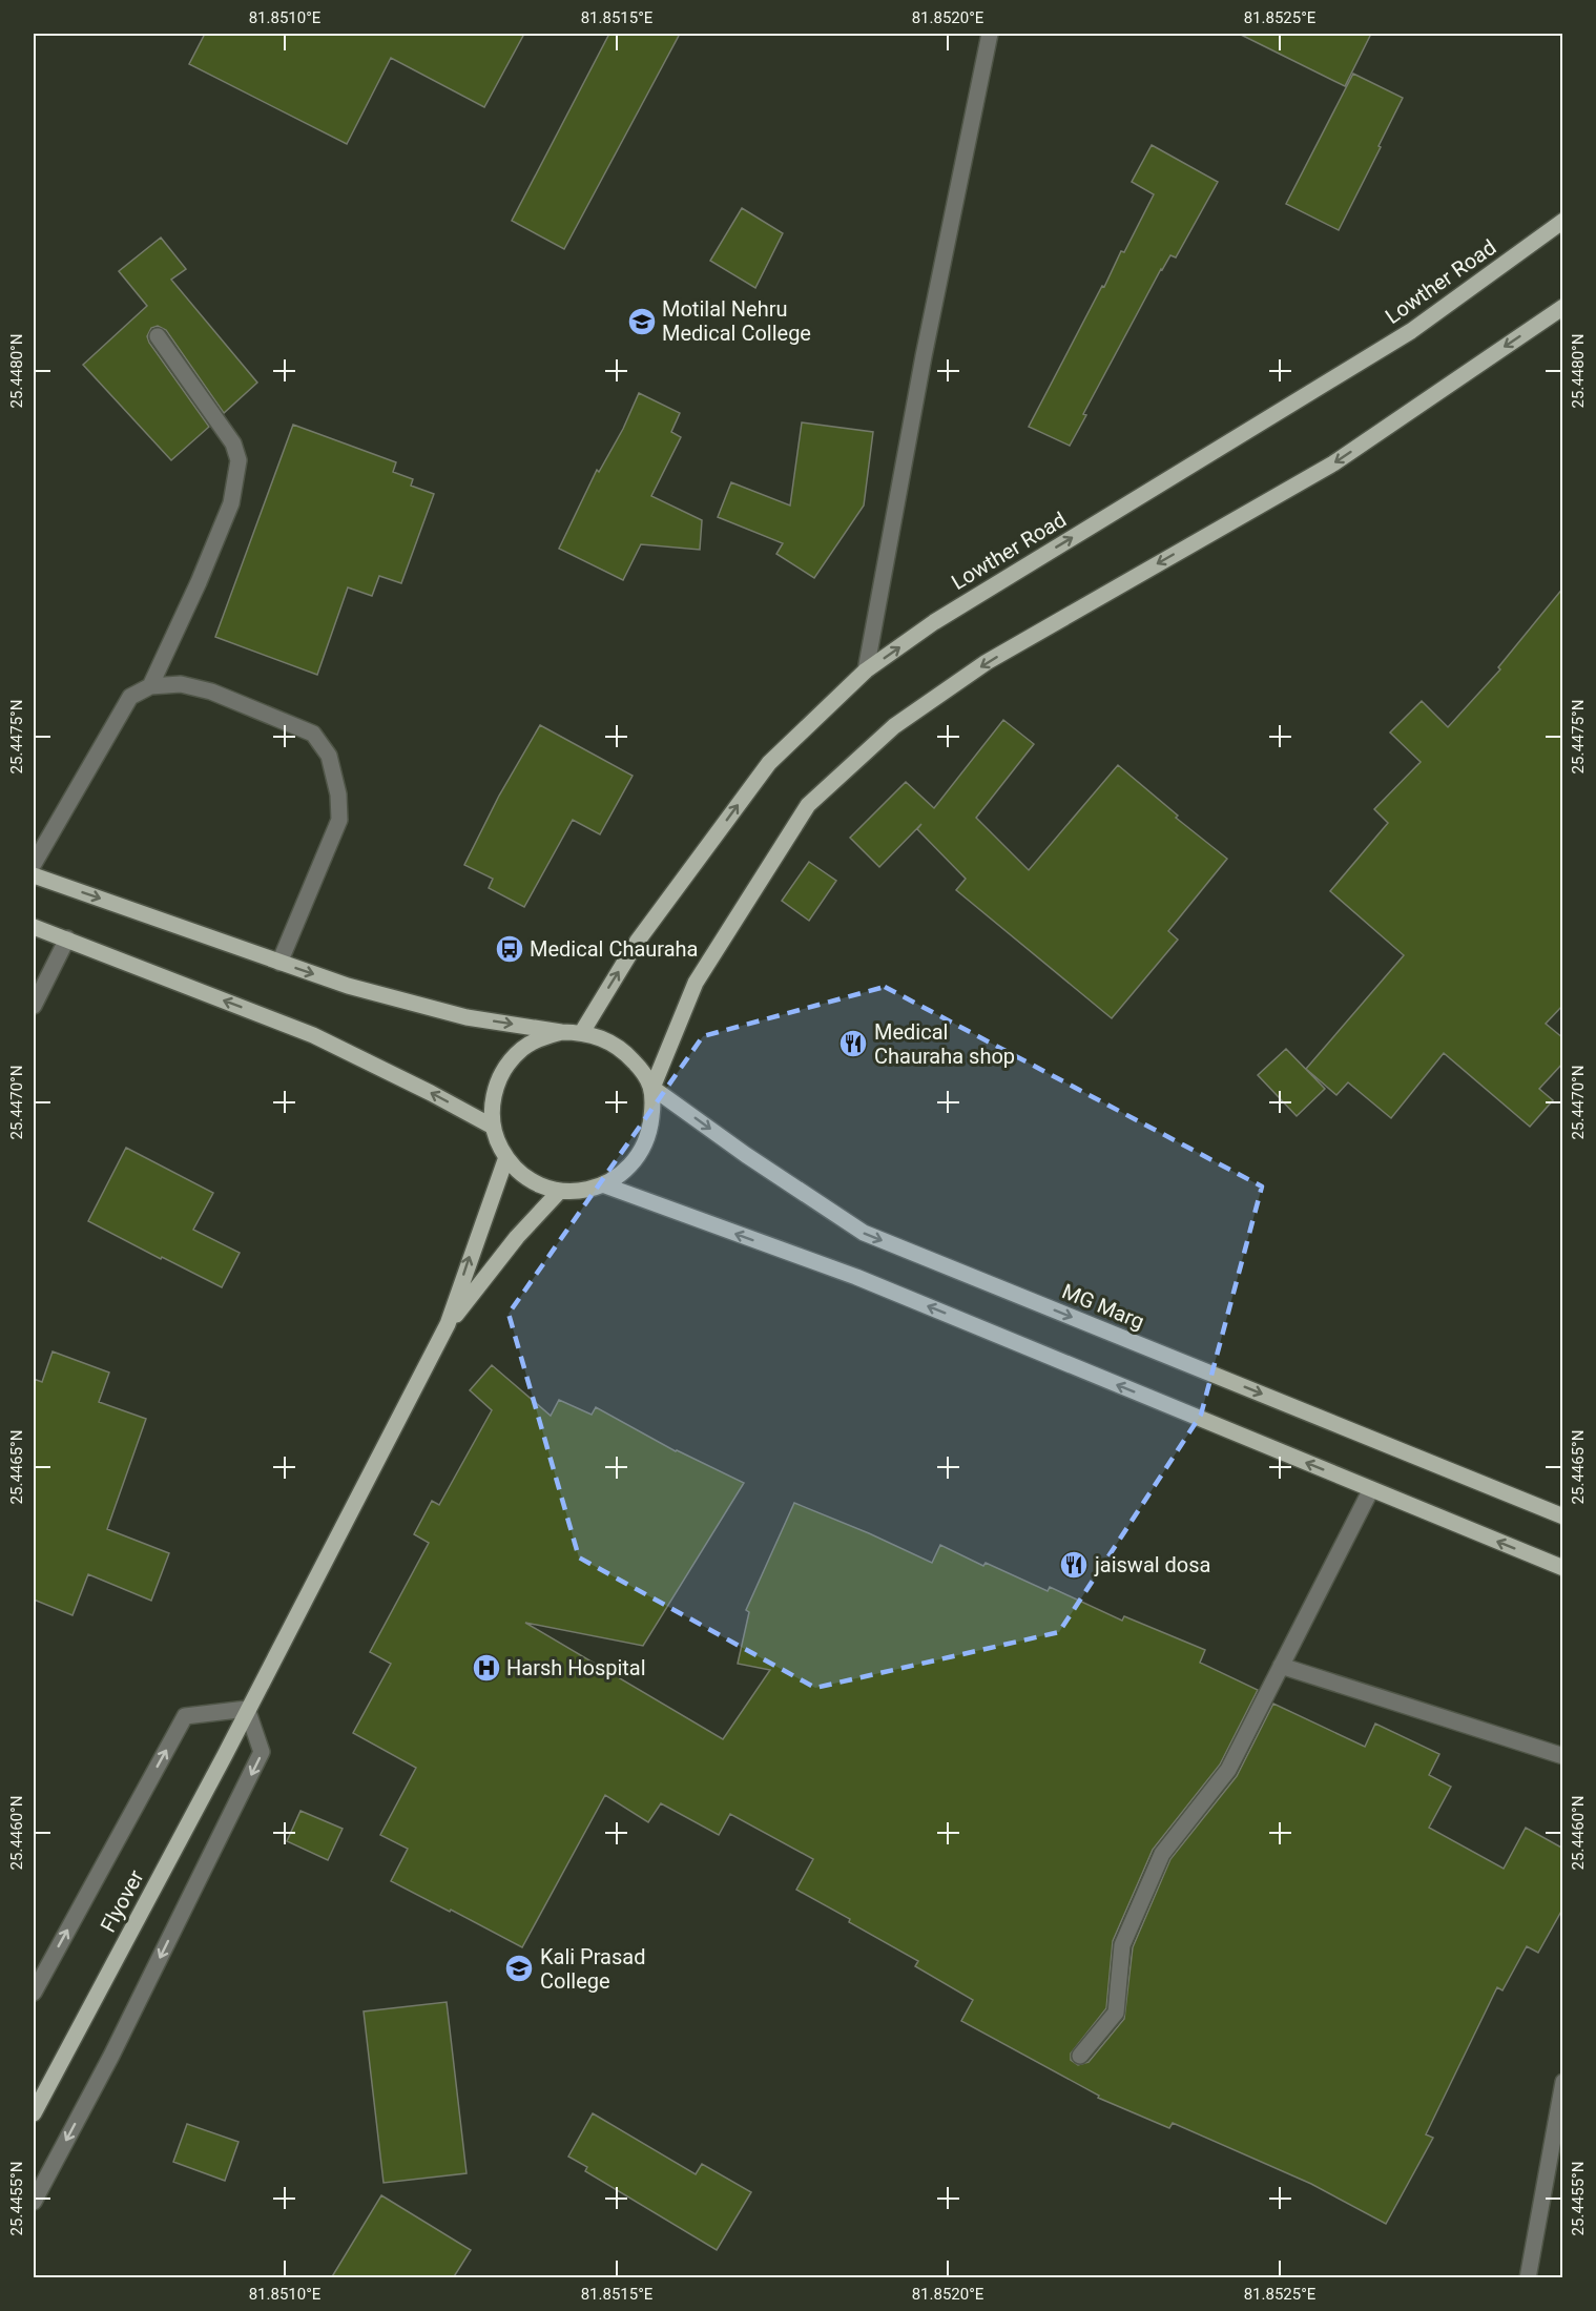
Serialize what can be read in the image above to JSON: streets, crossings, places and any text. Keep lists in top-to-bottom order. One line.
{"streets":{"main road":["Lowther Road","MG Marg","Flyover"]},"crossings":[["Lowther Road","MG Marg"]],"places":{"school or university":["Motilal Nehru Medical College","Kali Prasad College"],"bus stop":["Medical Chauraha"],"restaurant":["Medical Chauraha shop","jaiswal dosa"],"hospital":["Harsh Hospital"]},"coordinates":["81.8510°E","81.8515°E","81.8520°E","81.8525°E","25.4480°N","25.4475°N","25.4470°N","25.4465°N","25.4460°N","25.4455°N"]}
